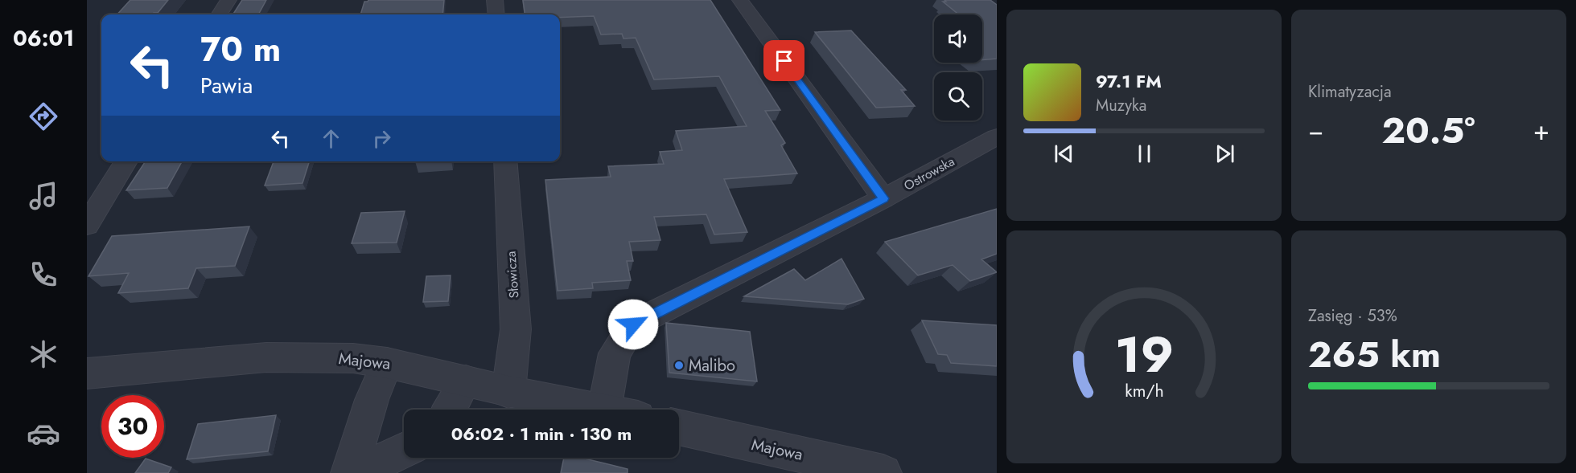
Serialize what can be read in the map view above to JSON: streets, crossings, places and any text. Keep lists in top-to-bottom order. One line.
{"streets":{"street":["Ostrowska","Słowicza","Majowa"]},"crossings":[["Słowicza","Majowa"]],"places":["Malibo"],"page":{"tabs":"06:01","tile":["Klimatyzacja",["Zasięg · 53%","265 km"]],"turn":["70 m","Pawia"],"song":["97.1 FM","Muzyka"],"heat":["−","20.5°","+"],"limit":"30","trip":"06:02 · 1 min · 130 m","gauge":["19","km/h"]}}
